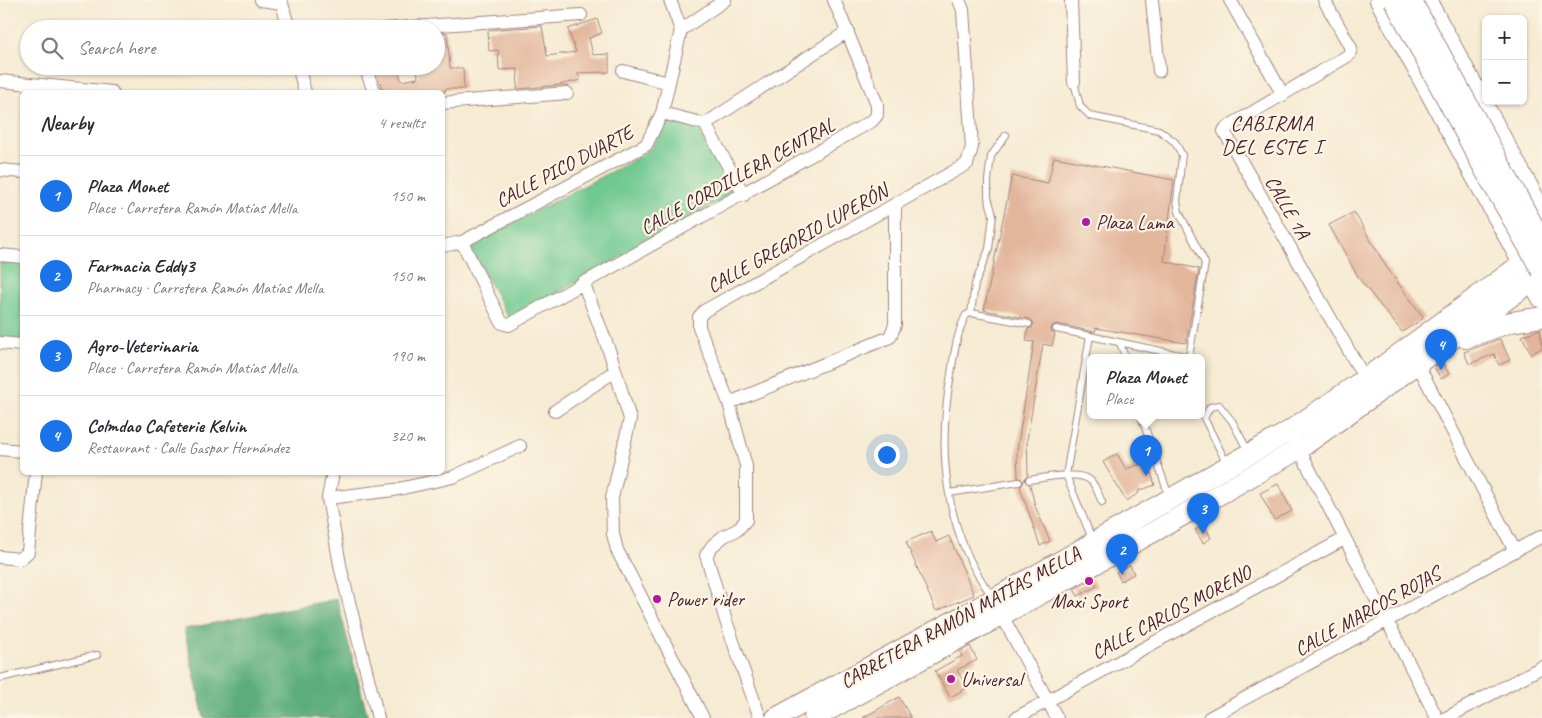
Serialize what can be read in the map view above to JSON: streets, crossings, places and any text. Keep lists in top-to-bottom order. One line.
{"streets":{"main road":["CARRETERA RAMÓN MATÍAS MELLA"],"street":["CALLE PICO DUARTE","CALLE CORDILLERA CENTRAL","CALLE 1A","CALLE GREGORIO LUPERÓN","CALLE MARCOS ROJAS","CALLE CARLOS MORENO"]},"crossings":[["CALLE PICO DUARTE","CALLE CORDILLERA CENTRAL"],["CALLE 1A","CARRETERA RAMÓN MATÍAS MELLA"]],"districts":["CABIRMA DEL ESTE I"],"places":["Plaza Lama","Maxi Sport","Power rider","Universal"],"page":{"map_buttons":["+","−"],"search":"Search here","heading":["Nearby","4 results"],"list":[{"mark":"1","name":"Plaza Monet","note":"Place · Carretera Ramón Matías Mella","value":"150 m"},{"mark":"2","name":"Farmacia Eddy3","note":"Pharmacy · Carretera Ramón Matías Mella","value":"150 m"},{"mark":"3","name":"Agro-Veterinaria","note":"Place · Carretera Ramón Matías Mella","value":"190 m"},{"mark":"4","name":"Colmdao Cafeterie Kelvin","note":"Restaurant · Calle Gaspar Hernández","value":"320 m"}],"pins":["4","1","3","2"],"popup":["Plaza Monet","Place"]}}
